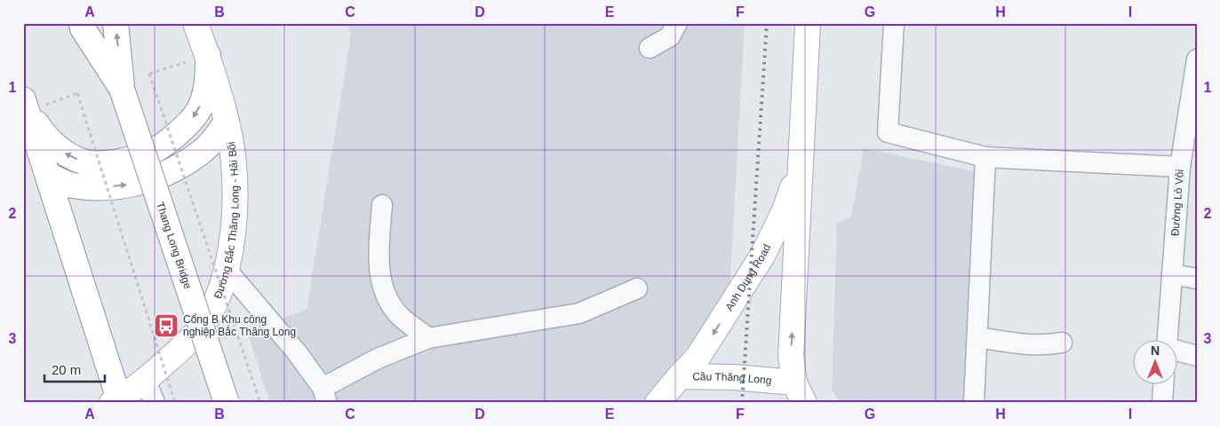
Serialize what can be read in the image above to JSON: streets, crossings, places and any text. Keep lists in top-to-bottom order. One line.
{"streets":{"main road":["Đường Bắc Thăng Long - Hải Bối","Thang Long Bridge","Anh Dung Road","Cầu Thăng Long"],"street":["Đường Lò Vôi"]},"crossings":[["Anh Dung Road","Cầu Thăng Long"]],"places":{"bus stop":["Cổng B Khu công nghiệp Bắc Thăng Long"]},"scale_bar":"20 m","north":"top","grid":{"columns":["A","B","C","D","E","F","G","H","I"],"rows":["1","2","3"]}}
